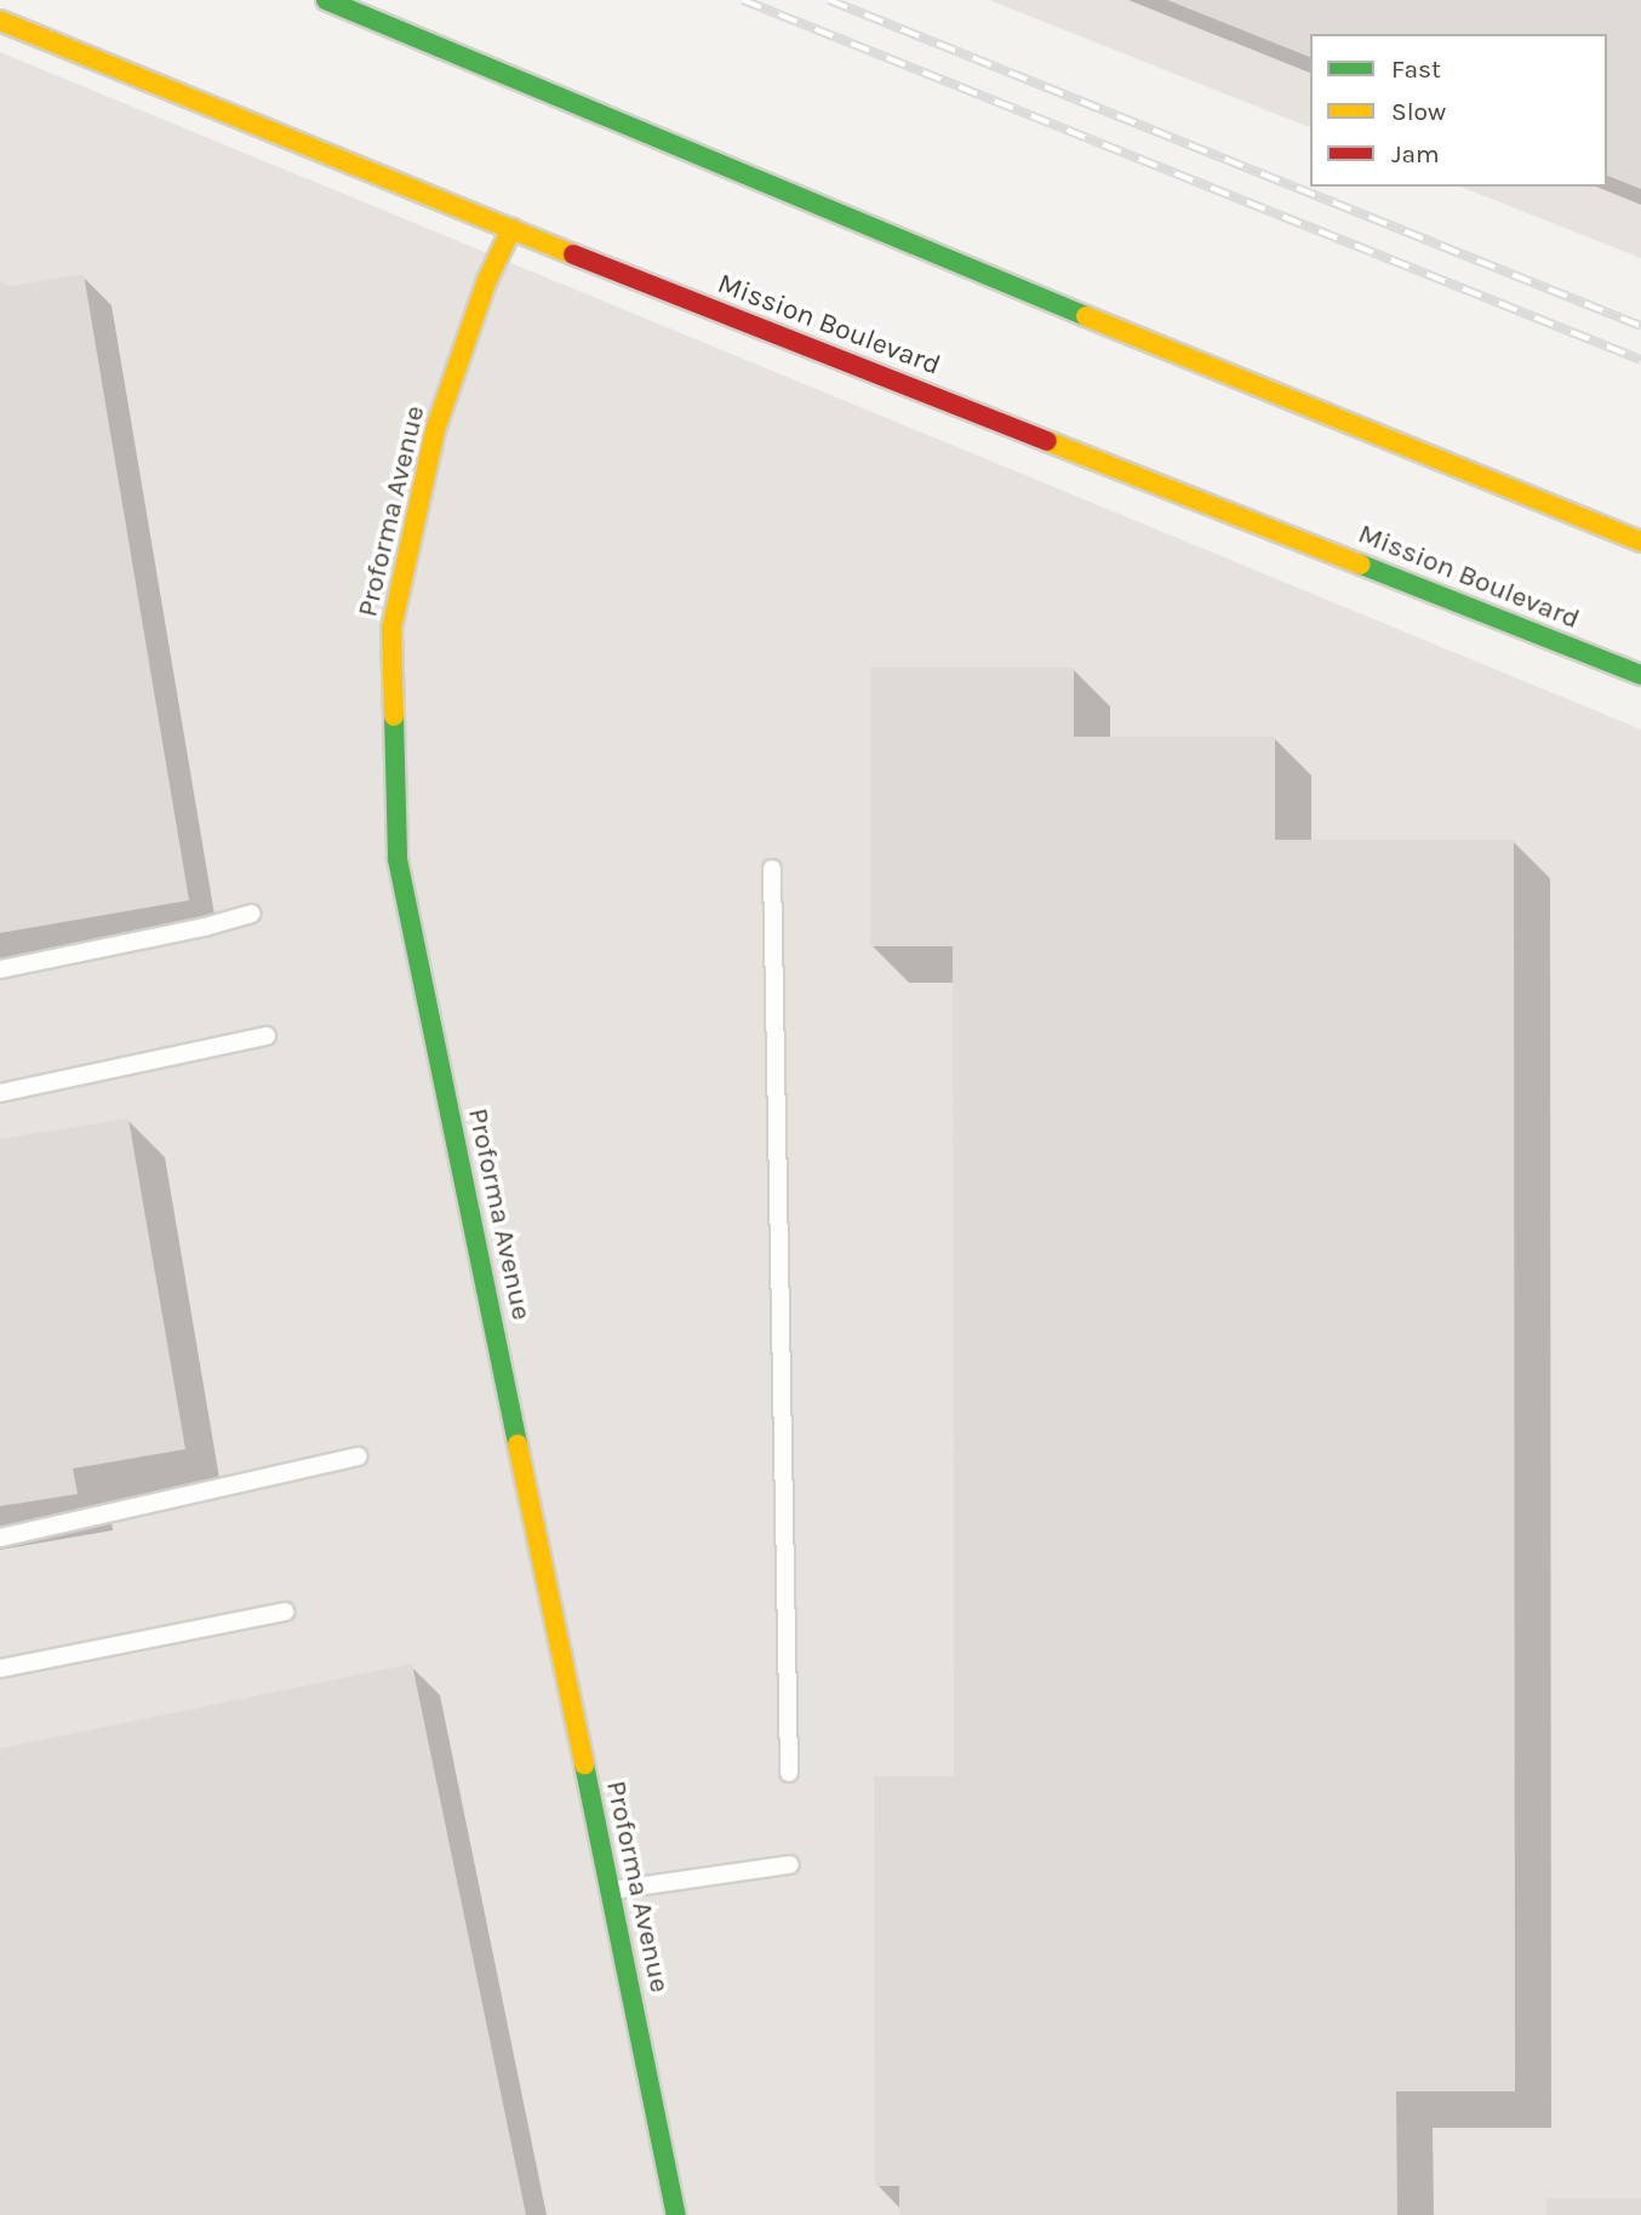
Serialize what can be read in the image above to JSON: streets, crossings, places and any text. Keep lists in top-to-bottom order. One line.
{"streets":{"main road":["Mission Boulevard","Proforma Avenue"]},"crossings":[["Mission Boulevard","Proforma Avenue"]],"legend":["Fast","Slow","Jam"]}
